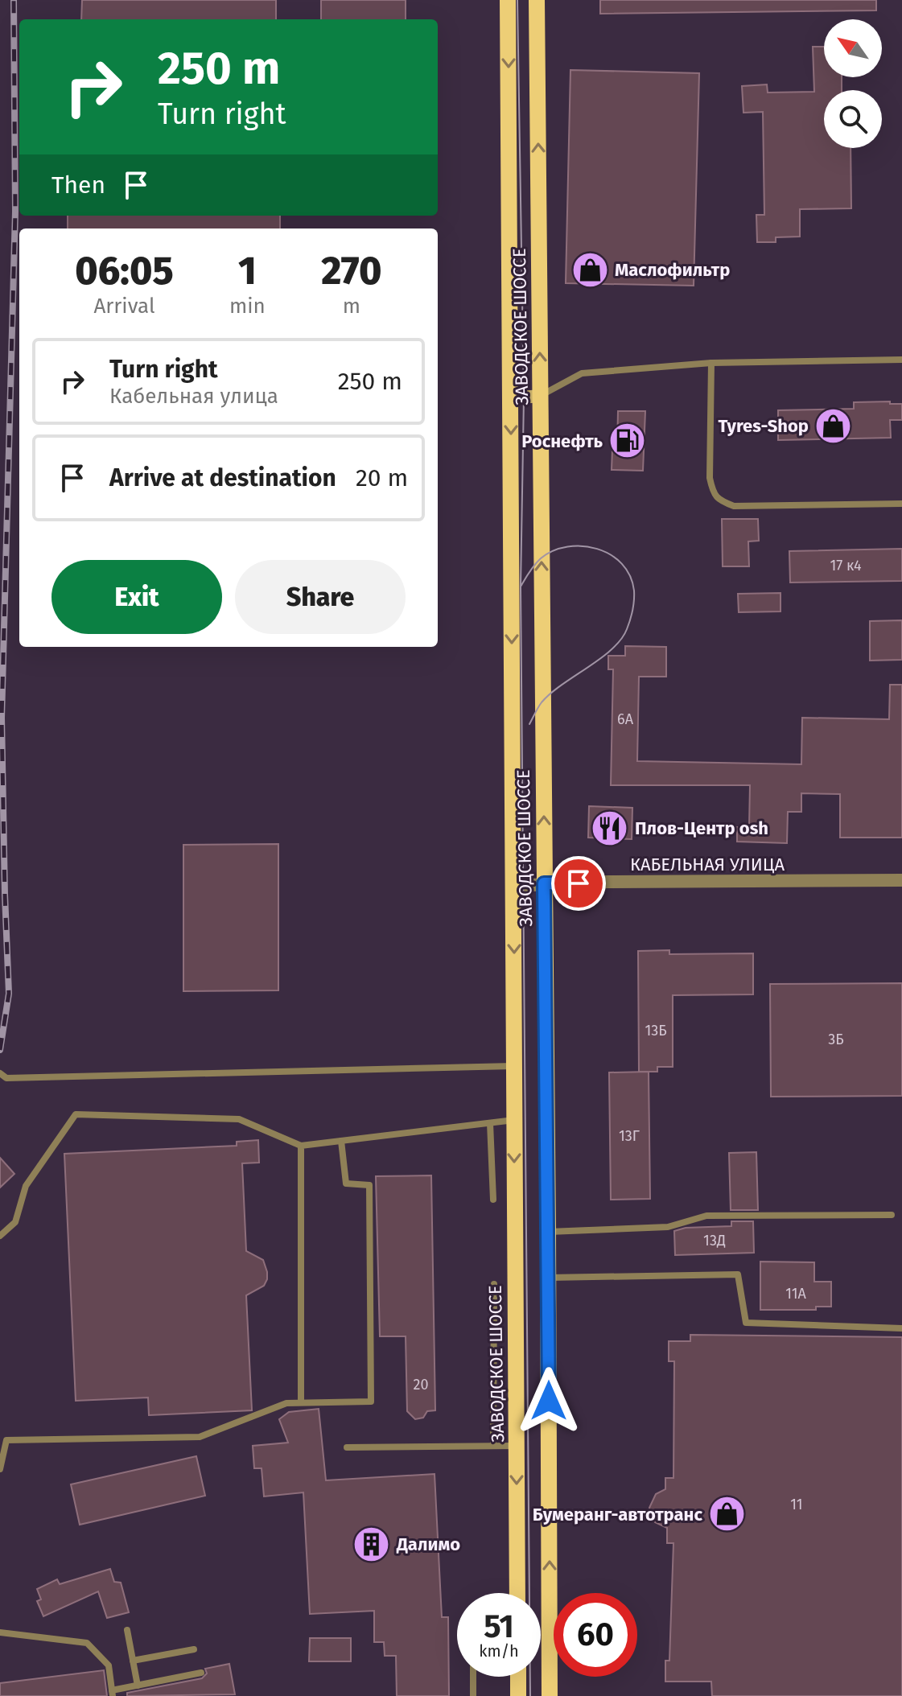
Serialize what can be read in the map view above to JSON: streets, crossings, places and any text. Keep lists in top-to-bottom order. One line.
{"streets":{"main road":["ЗАВОДСКОЕ ШОССЕ"],"street":["КАБЕЛЬНАЯ УЛИЦА"]},"crossings":[["ЗАВОДСКОЕ ШОССЕ","КАБЕЛЬНАЯ УЛИЦА"]],"places":{"shop":["Маслофильтр","Tyres-Shop","Бумеранг-автотранс"],"fuel station":["Роснефть"],"restaurant":["Плов-Центр osh"],"building":["Далимо"]},"house_numbers":["17 к4","6А","13Б","3Б","13Г","13Д","11А","20","11"],"north":"top left","page":{"turn":["250 m","Turn right"],"then":"Then","eta":["06:05","Arrival","1","min","270","m"],"list":[{"name":"Turn right","note":"Кабельная улица","value":"250 m"},{"name":"Arrive at destination","value":"20 m"}],"buttons":["Exit","Share"],"speed":"51 km/h","limit":"60"}}
